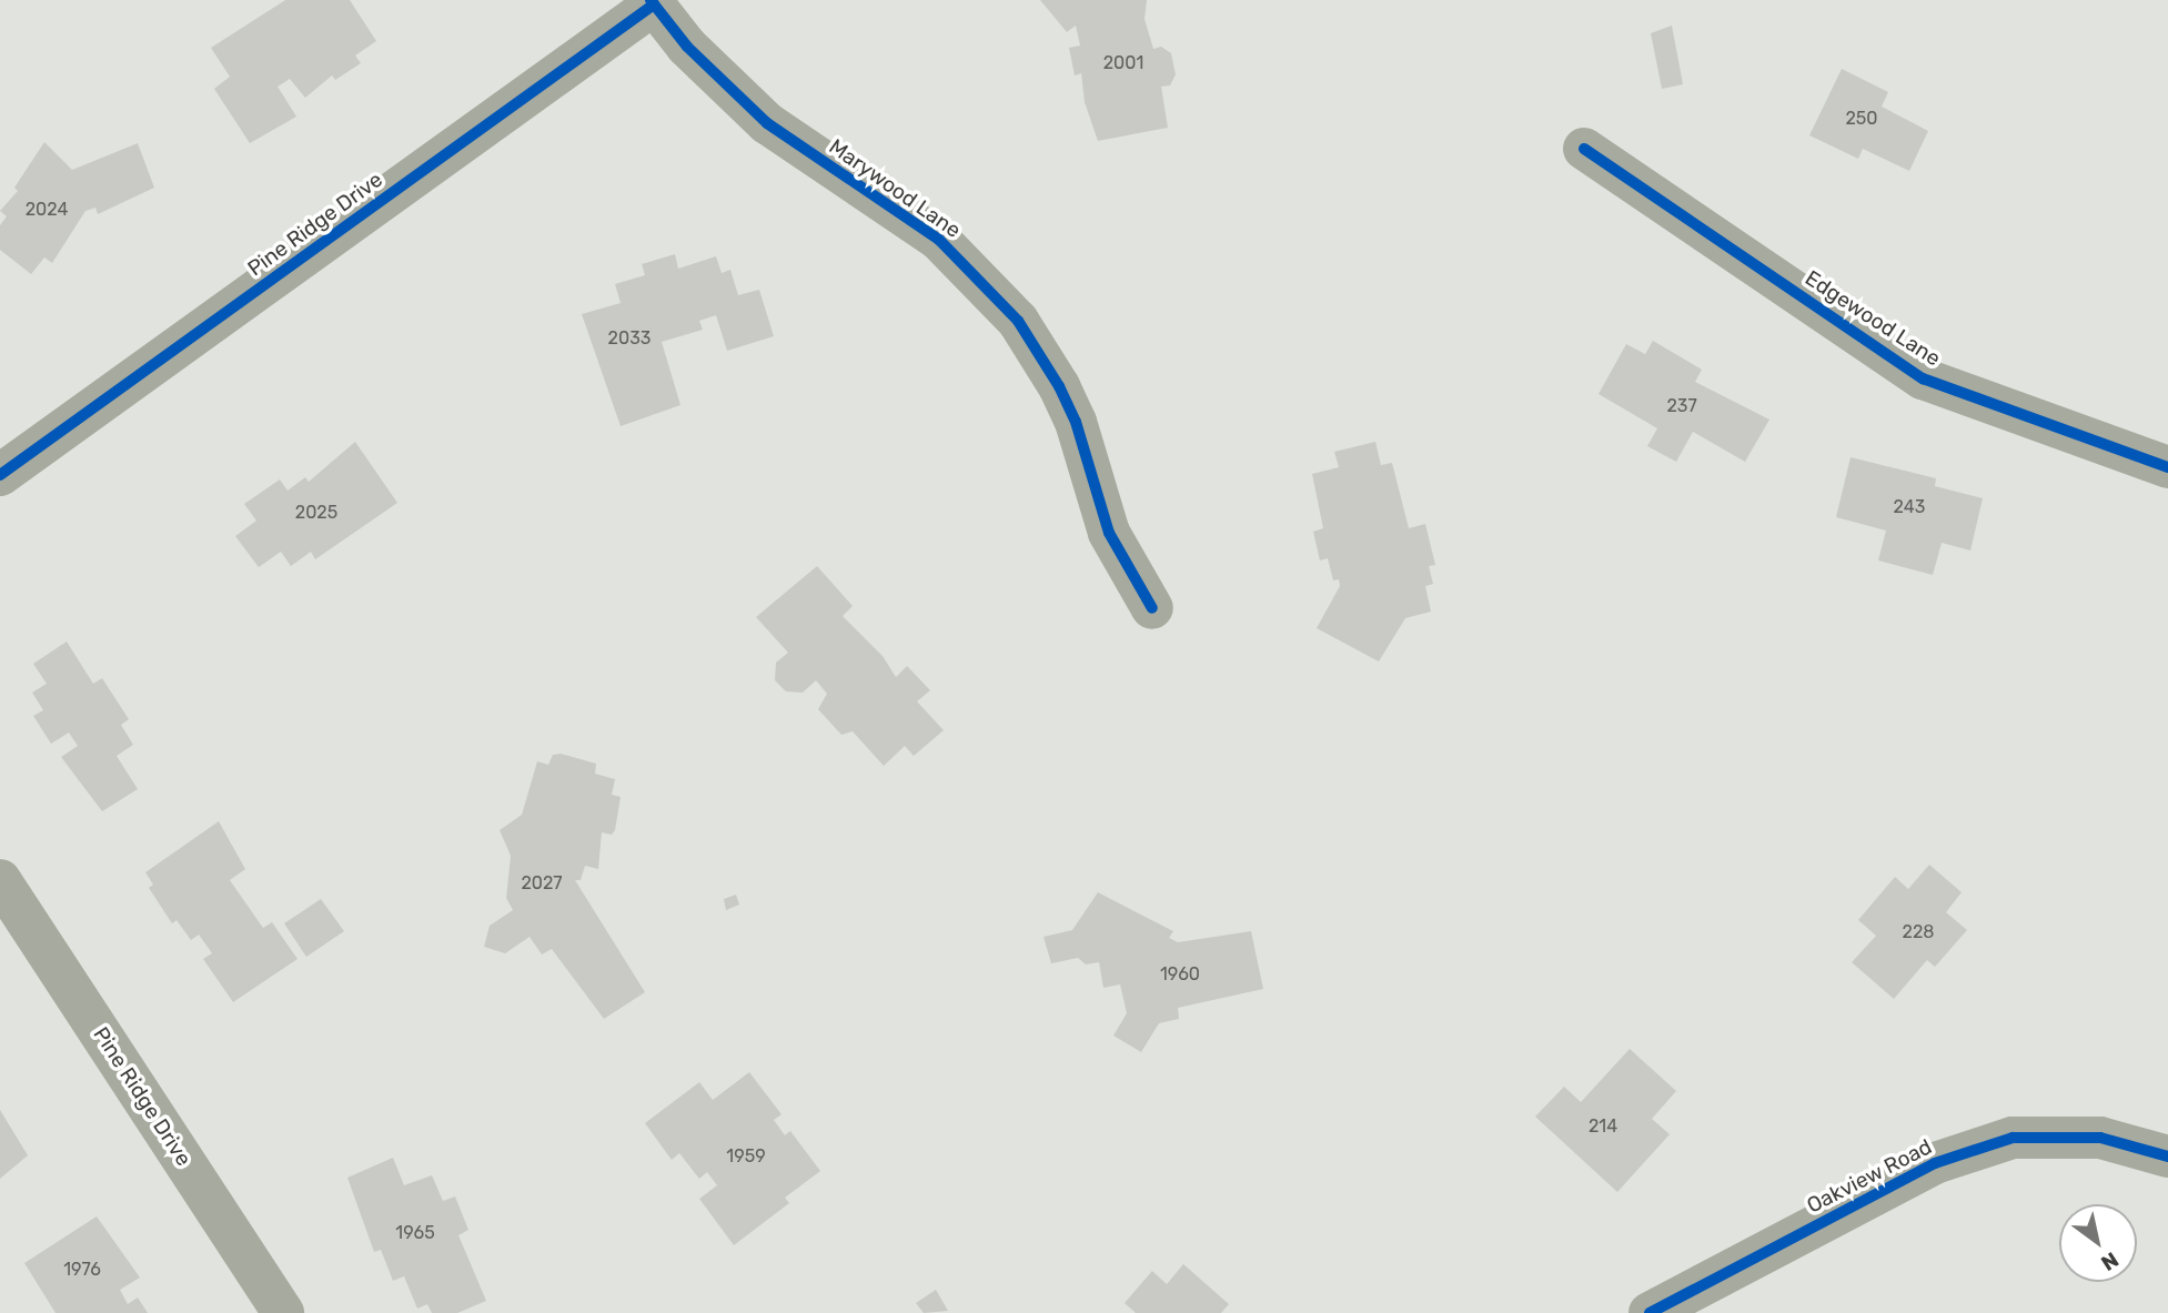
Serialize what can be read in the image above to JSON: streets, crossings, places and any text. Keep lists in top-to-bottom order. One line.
{"streets":{"street":["Marywood Lane","Pine Ridge Drive","Edgewood Lane","Oakview Road"]},"crossings":[["Marywood Lane","Pine Ridge Drive"]],"house_numbers":["2001","250","2024","2033","237","243","2025","2027","228","1960","214","1959","1965","1976"],"north":"bottom right"}
